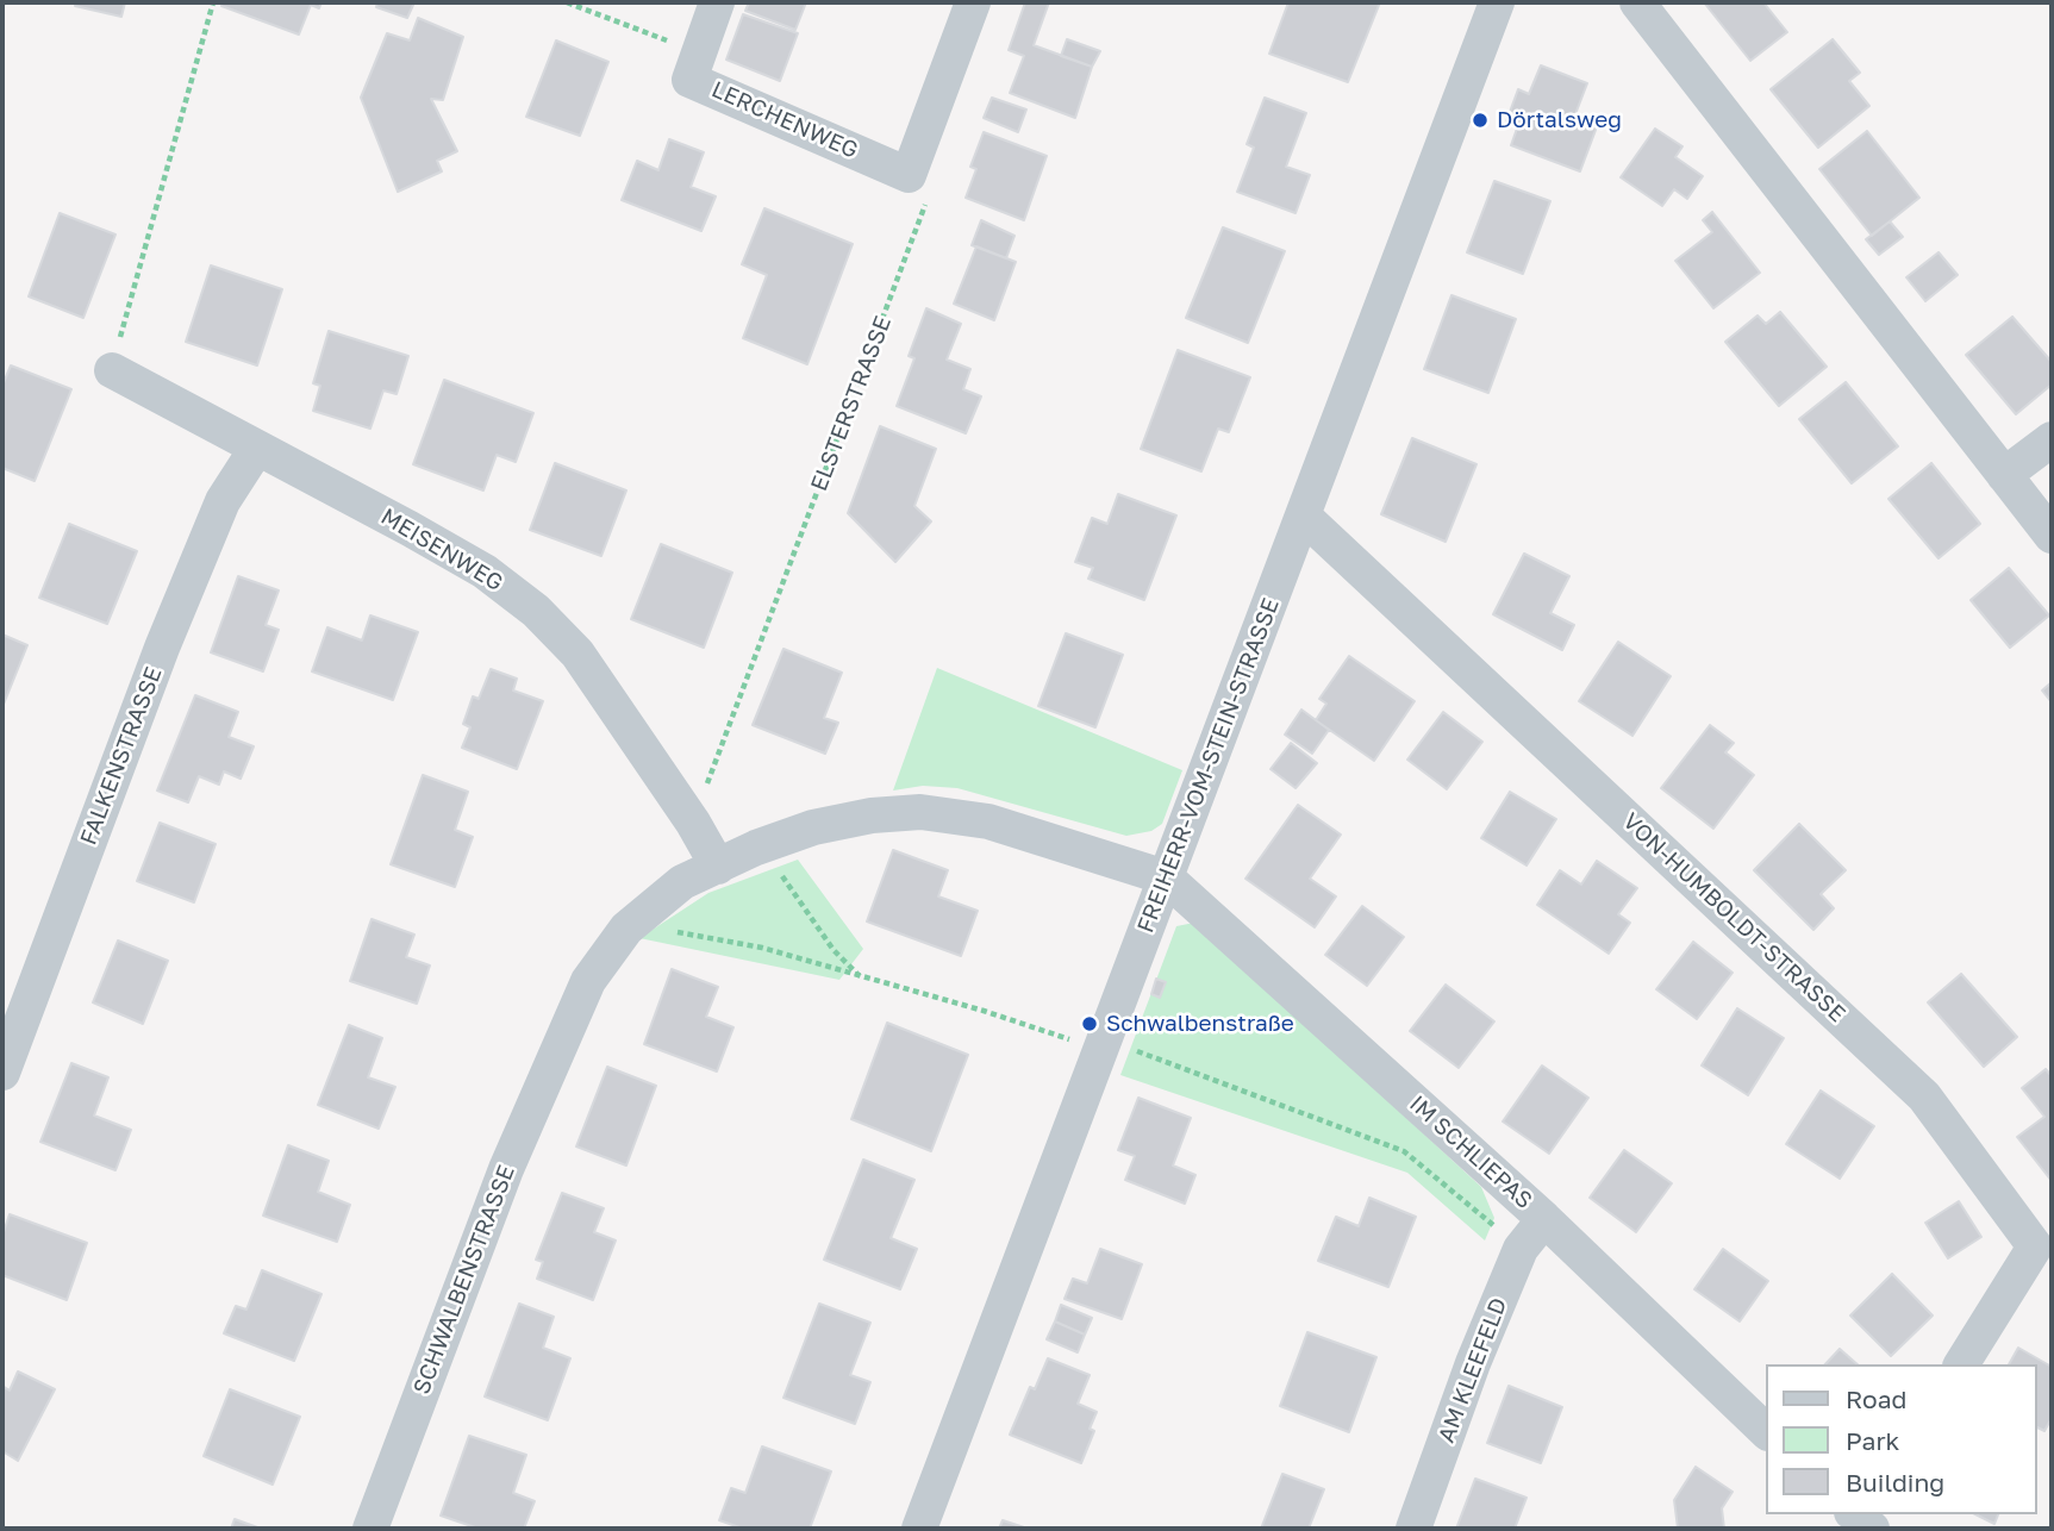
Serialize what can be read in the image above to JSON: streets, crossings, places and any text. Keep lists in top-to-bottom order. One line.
{"streets":{"street":["LERCHENWEG","MEISENWEG","FALKENSTRASSE","FREIHERR-VOM-STEIN-STRASSE","VON-HUMBOLDT-STRASSE","IM SCHLIEPAS","SCHWALBENSTRASSE","AM KLEEFELD"],"path":["ELSTERSTRASSE"]},"crossings":[["LERCHENWEG","ELSTERSTRASSE"],["ELSTERSTRASSE","MEISENWEG"],["MEISENWEG","FALKENSTRASSE"],["MEISENWEG","SCHWALBENSTRASSE"],["FREIHERR-VOM-STEIN-STRASSE","VON-HUMBOLDT-STRASSE"],["FREIHERR-VOM-STEIN-STRASSE","IM SCHLIEPAS"],["FREIHERR-VOM-STEIN-STRASSE","SCHWALBENSTRASSE"],["IM SCHLIEPAS","SCHWALBENSTRASSE"],["IM SCHLIEPAS","AM KLEEFELD"]],"places":["Dörtalsweg","Schwalbenstraße"],"legend":["Road","Park","Building"]}
